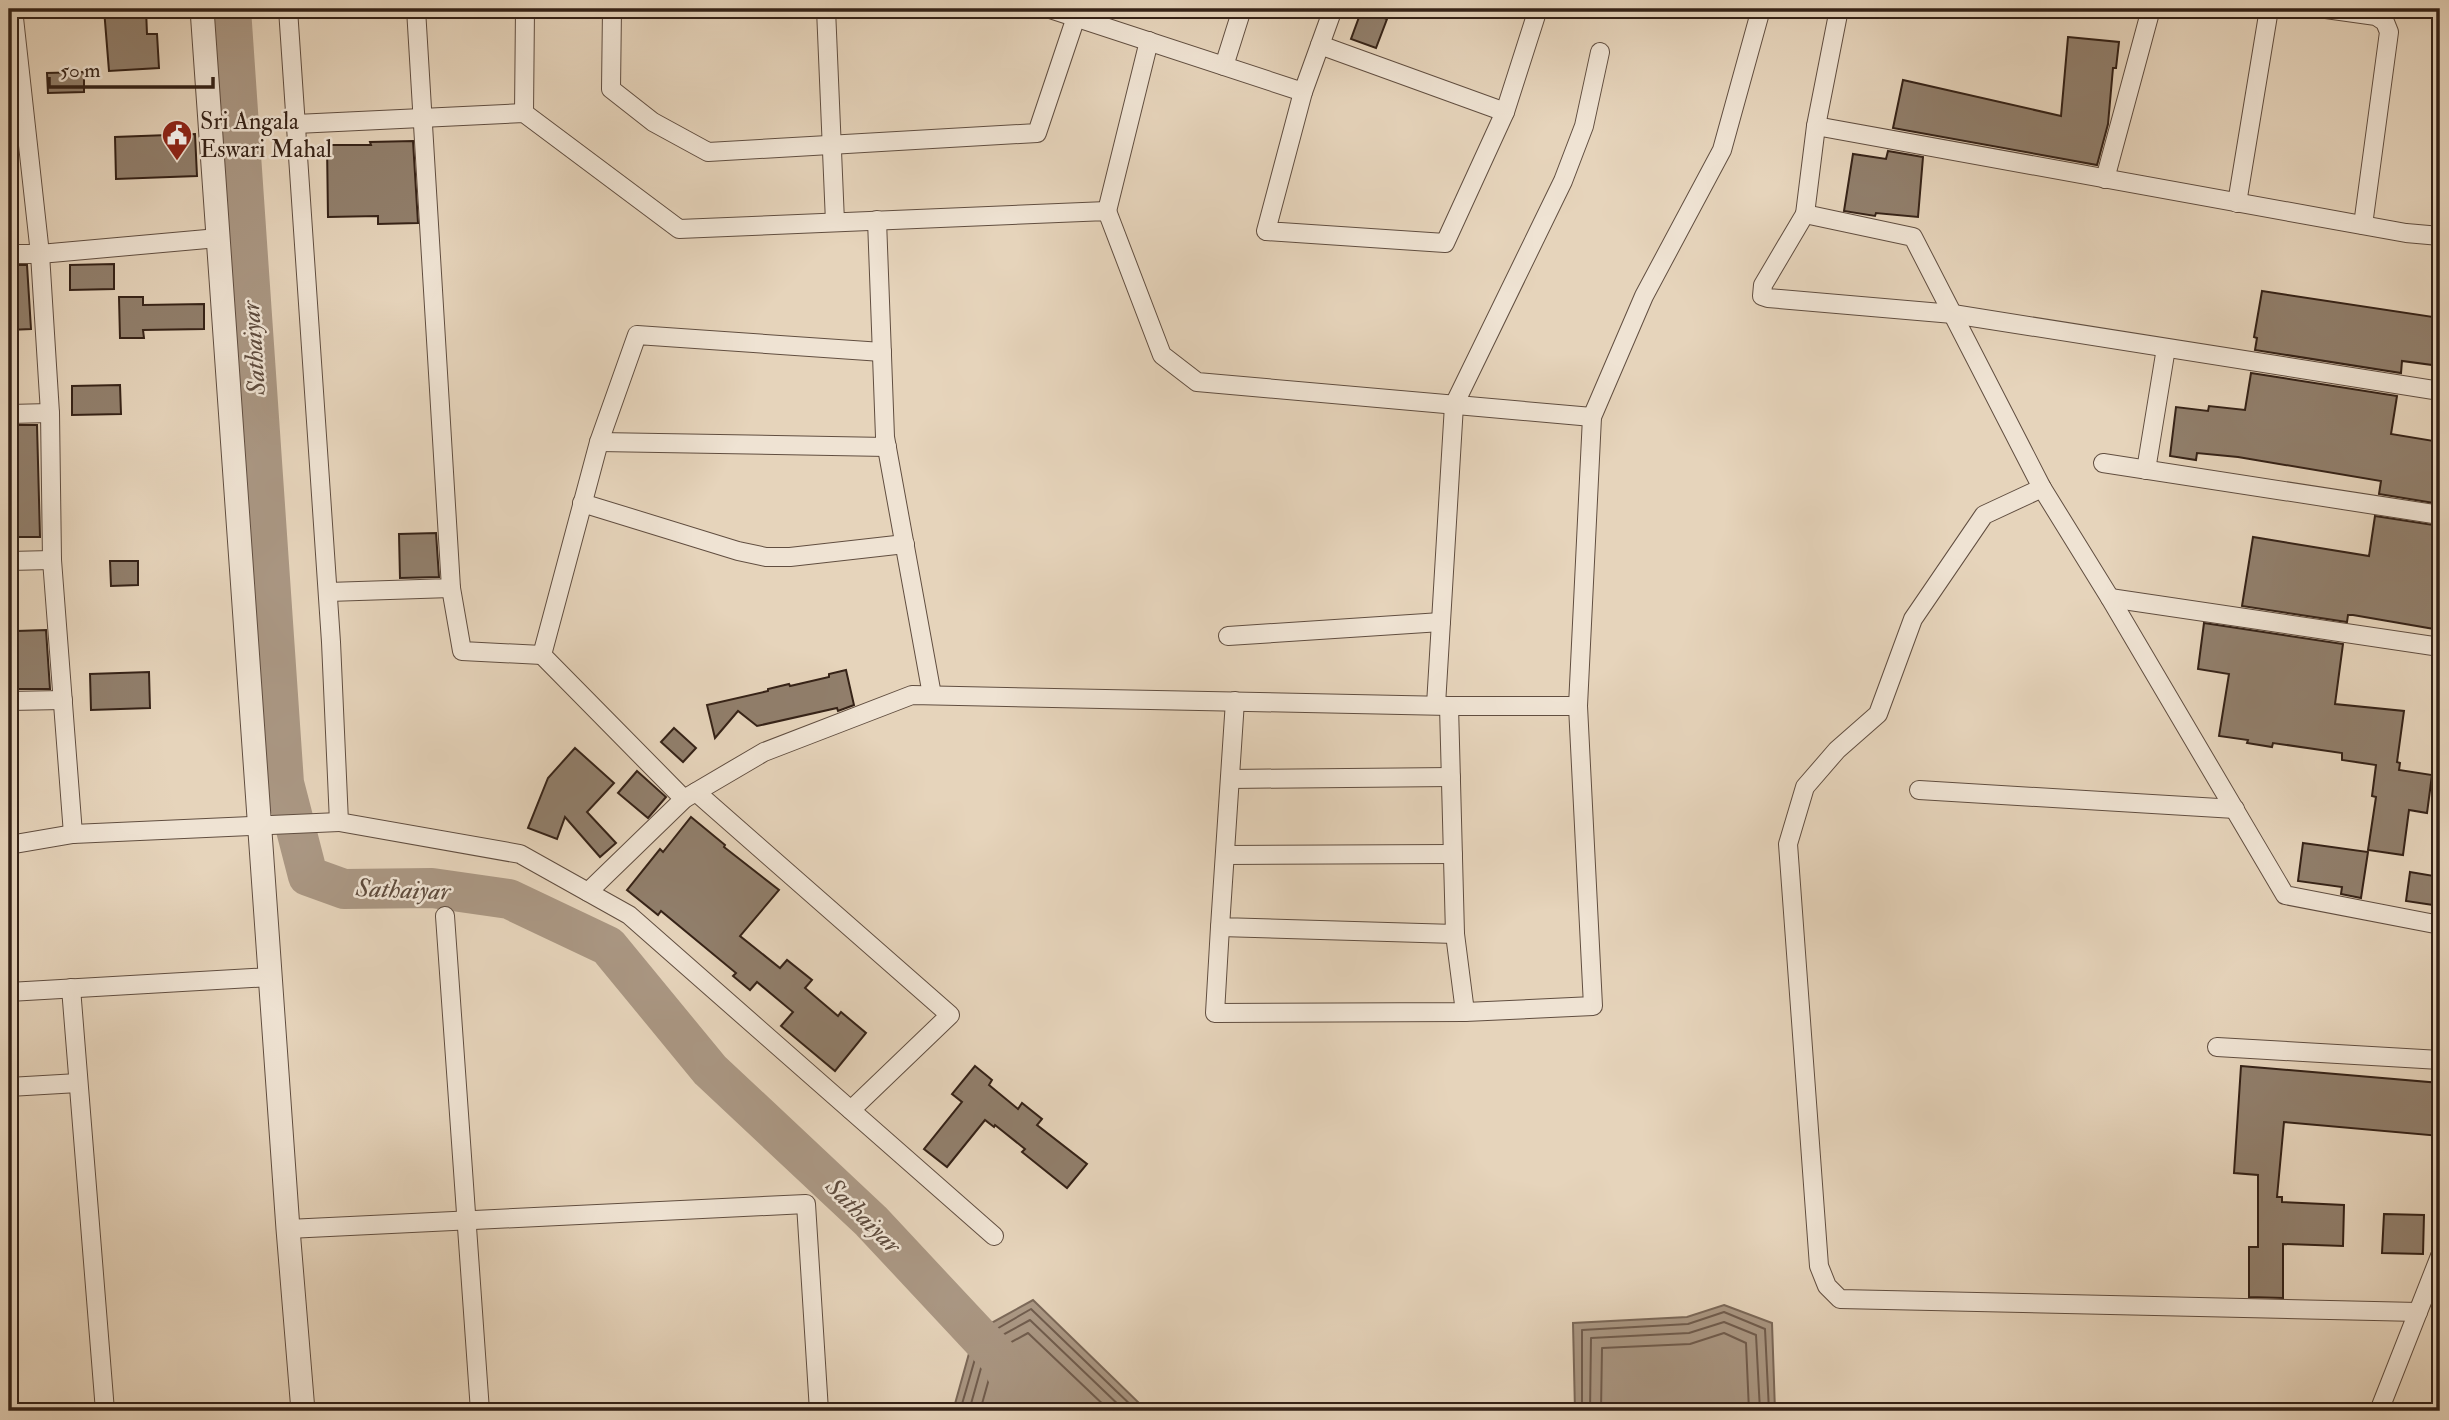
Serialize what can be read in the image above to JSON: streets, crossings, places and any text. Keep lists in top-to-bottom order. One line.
{"water":["Sathaiyar"],"places":{"public building":["Sri Angala Eswari Mahal"]},"scale_bar":"50 m"}
